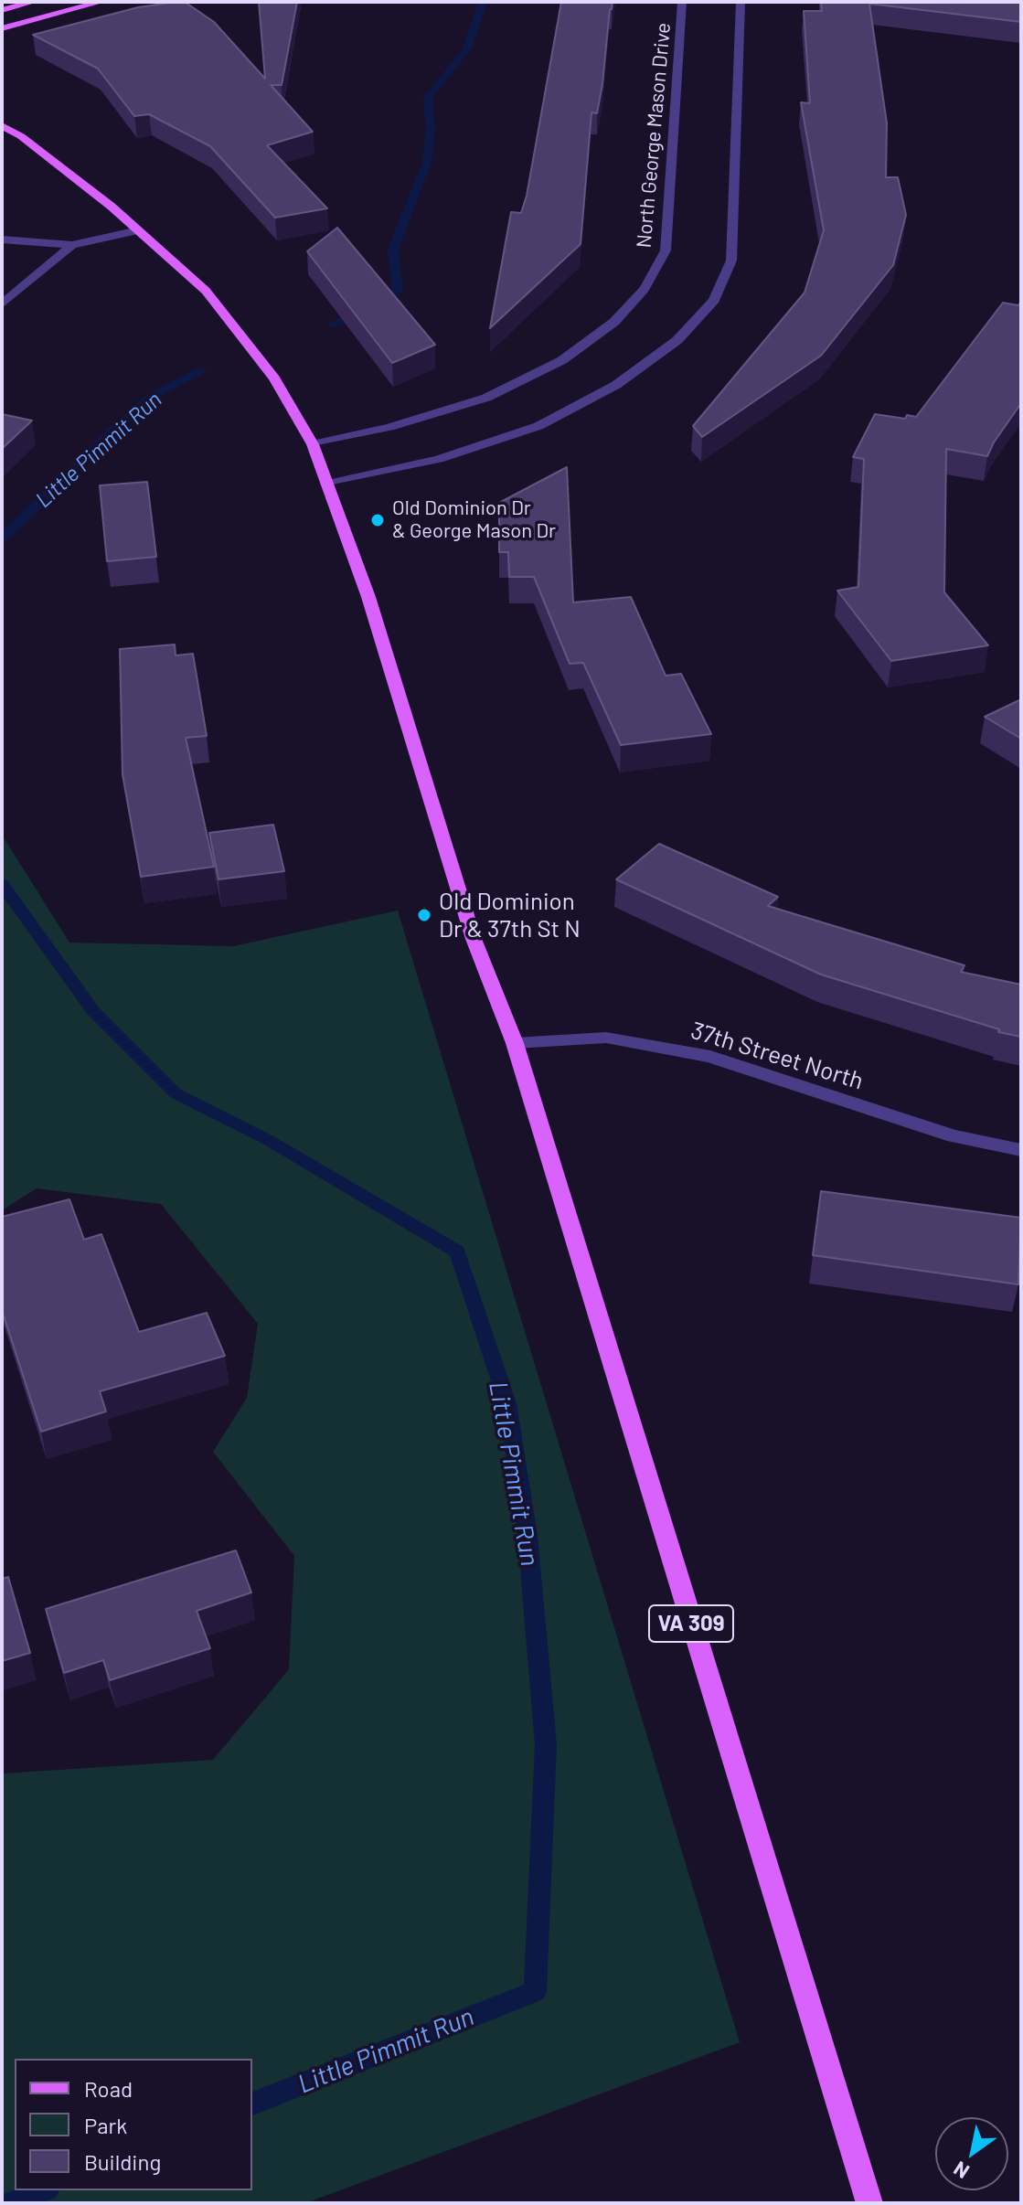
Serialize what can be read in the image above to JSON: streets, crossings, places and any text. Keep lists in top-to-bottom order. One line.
{"streets":{"main road":["VA 309"],"street":["North George Mason Drive","37th Street North"]},"crossings":[["North George Mason Drive","VA 309"],["37th Street North","VA 309"]],"water":["Little Pimmit Run"],"places":["Old Dominion Dr & George Mason Dr","Old Dominion Dr & 37th St N"],"legend":["Road","Park","Building"],"north":"bottom left"}
